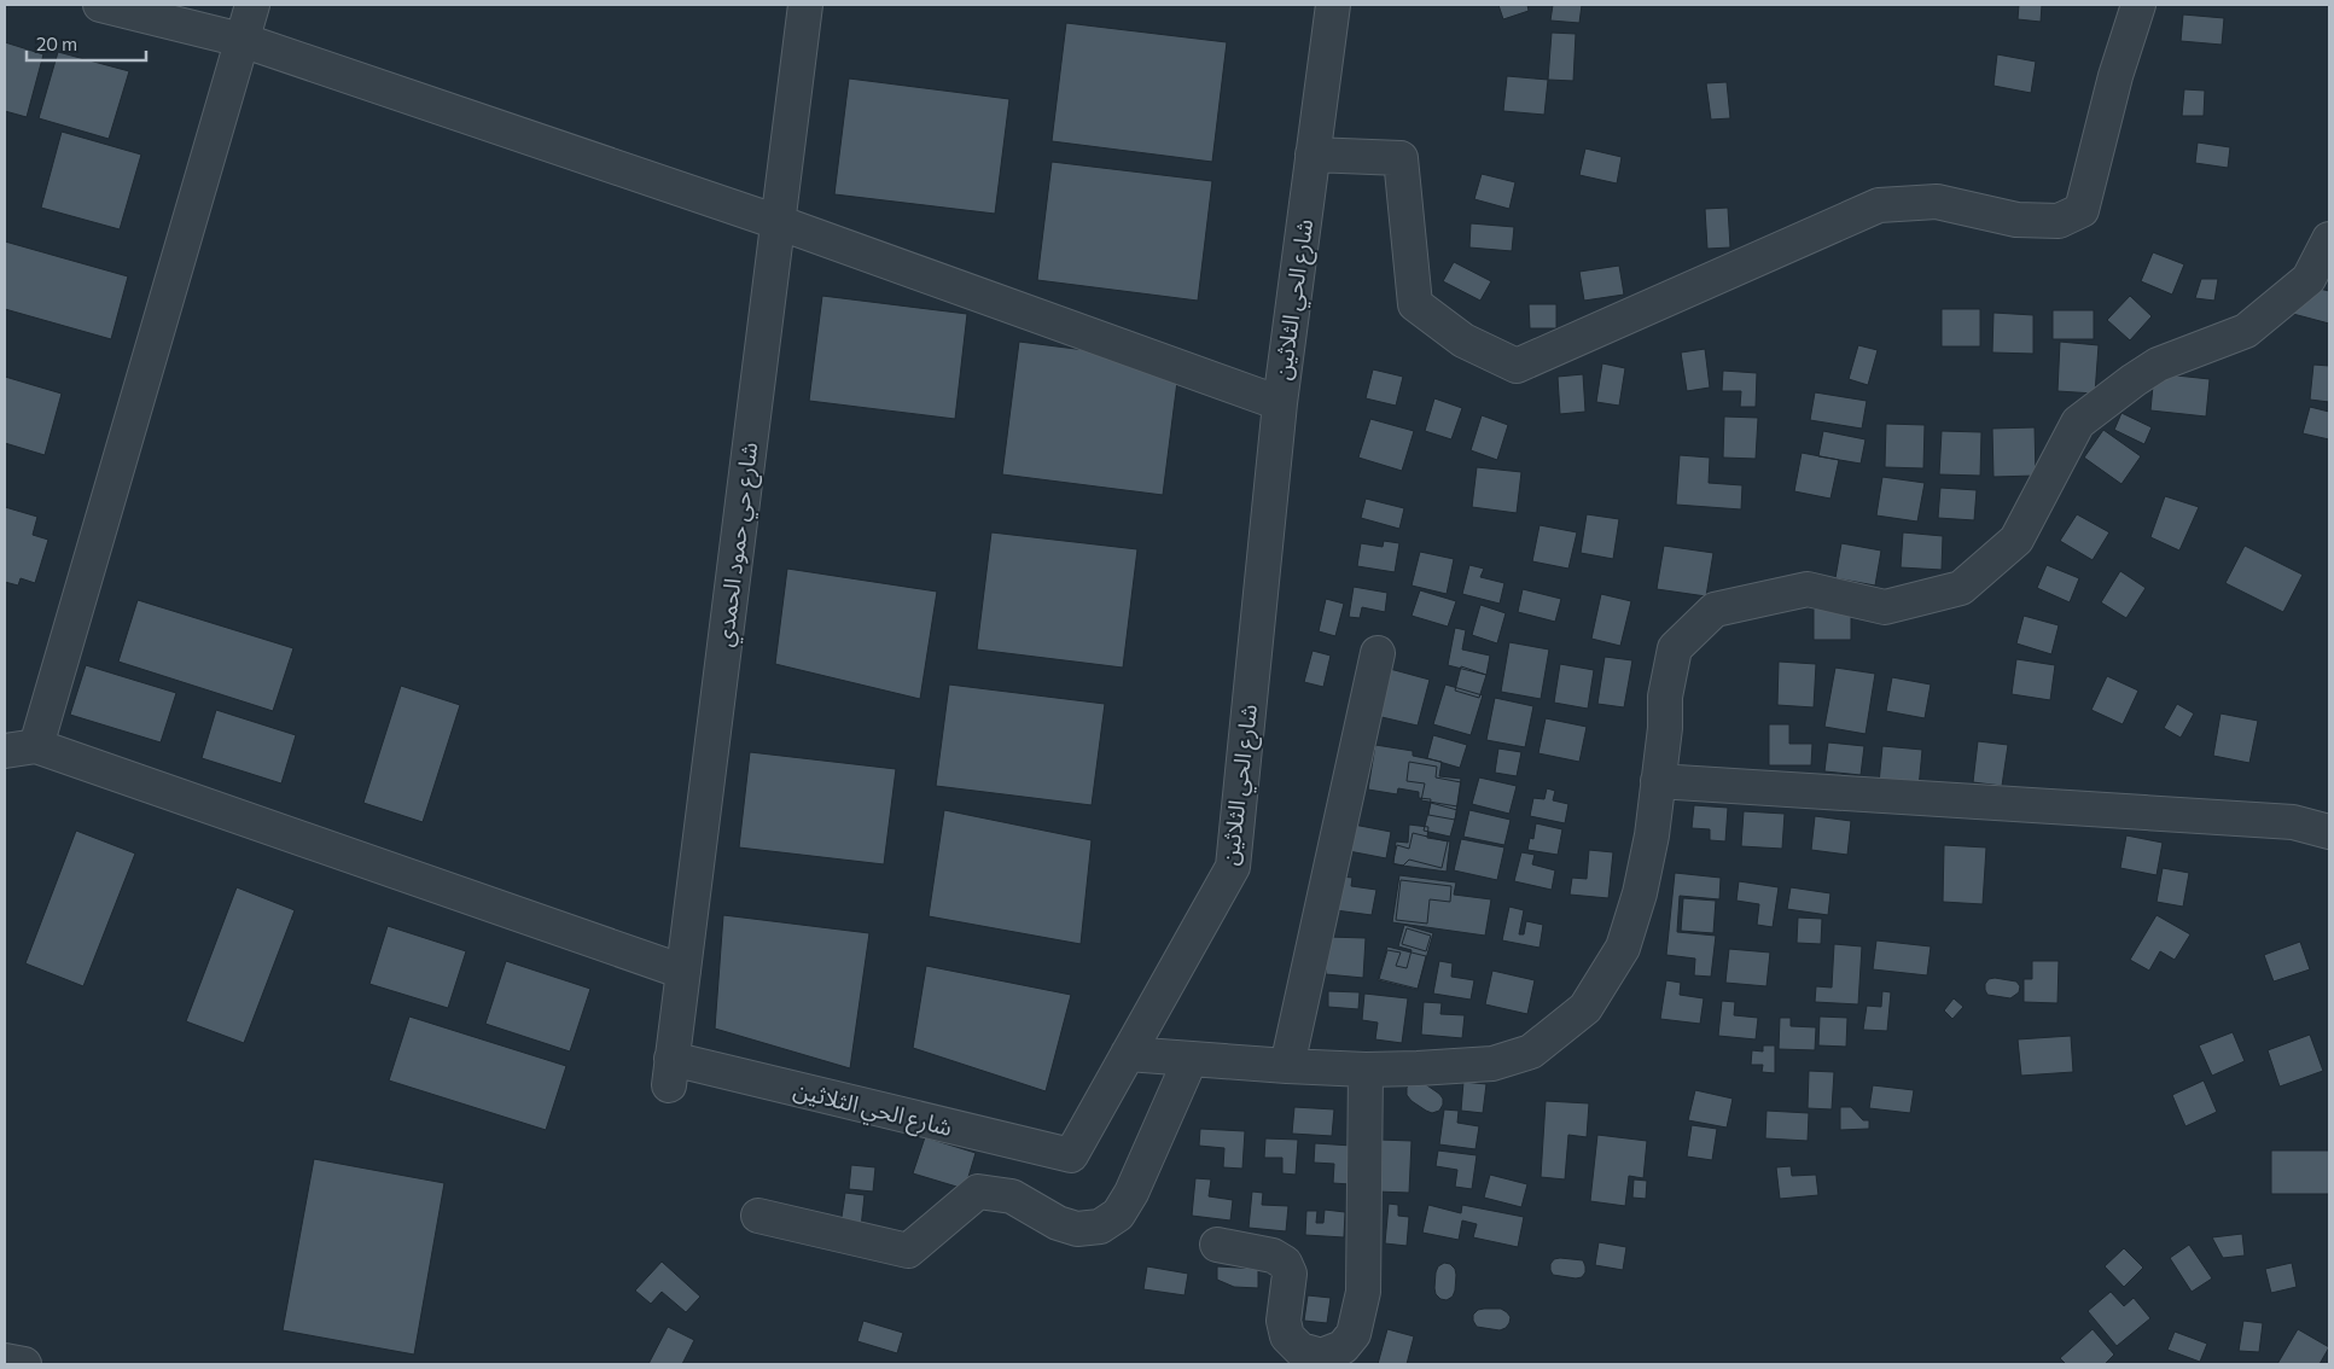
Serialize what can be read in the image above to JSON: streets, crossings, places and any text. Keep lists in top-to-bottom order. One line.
{"streets":{"street":["شارع الحي الثلاثين","شارع حي حمود الحمدي"]},"crossings":[["شارع الحي الثلاثين","شارع حي حمود الحمدي"]],"scale_bar":"20 m"}
